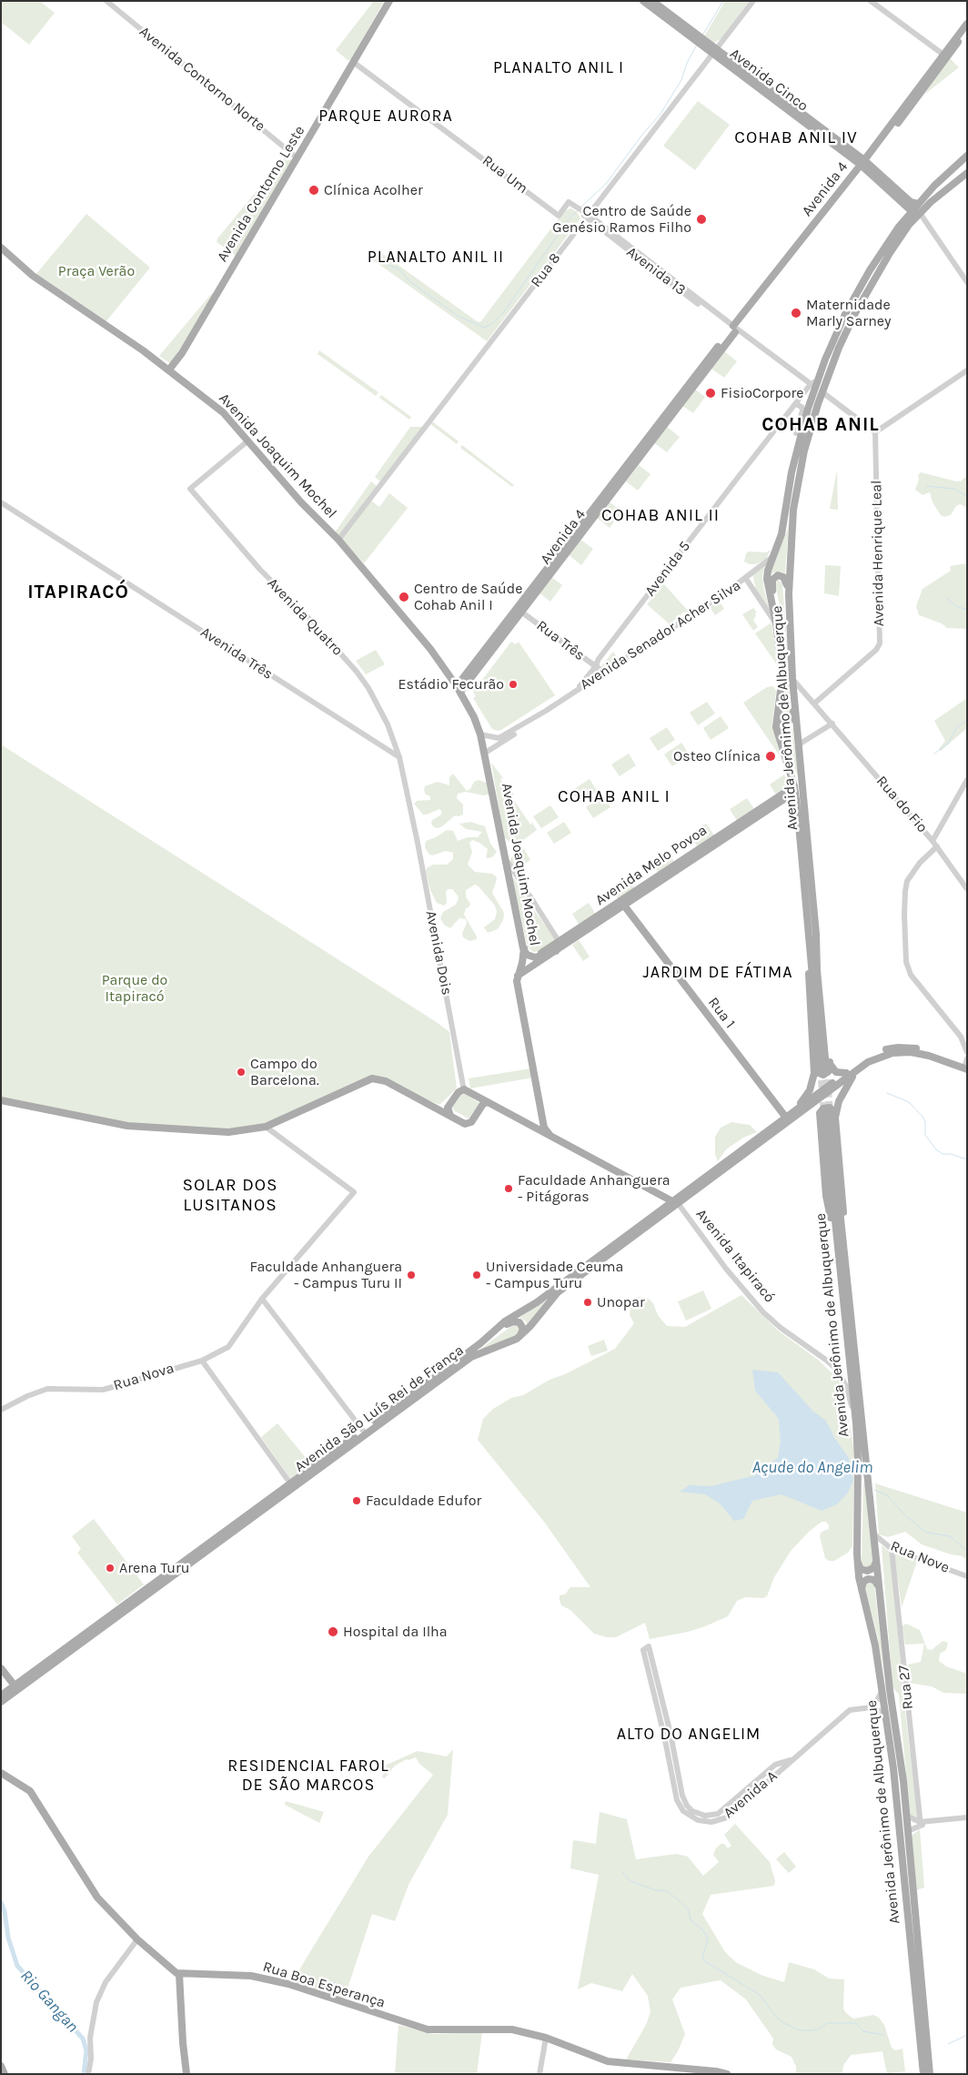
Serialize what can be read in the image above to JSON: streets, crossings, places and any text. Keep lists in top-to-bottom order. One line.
{"streets":{"main road":["Avenida Cinco","Avenida 4","Avenida Contorno Leste","Avenida Joaquim Mochel","Avenida Jerônimo de Albuquerque","Avenida Melo Povoa","Rua 1","Avenida Itapiracó","Avenida São Luís Rei de França","Rua Boa Esperança"],"street":["Avenida Contorno Norte","Rua Um","Rua 8","Avenida 13","Avenida Henrique Leal","Avenida 5","Avenida Quatro","Avenida Senador Acher Silva","Rua Três","Avenida Três","Rua do Fio","Avenida Dois","Rua Nova","Rua Nove","Rua 27","Avenida A"]},"crossings":[["Avenida Contorno Norte","Avenida Contorno Leste"],["Avenida Cinco","Avenida 4"],["Avenida Cinco","Rua 8"],["Avenida Cinco","Avenida Jerônimo de Albuquerque"],["Rua Um","Avenida Contorno Leste"],["Rua Um","Avenida 13"],["Avenida 4","Avenida 13"],["Avenida 4","Avenida Joaquim Mochel"],["Avenida 4","Rua Três"],["Avenida Contorno Leste","Avenida Joaquim Mochel"],["Rua 8","Avenida 13"],["Rua 8","Avenida Joaquim Mochel"],["Avenida 13","Avenida 5"],["Avenida 13","Avenida Jerônimo de Albuquerque"],["Avenida Joaquim Mochel","Avenida Quatro"],["Avenida Joaquim Mochel","Avenida Senador Acher Silva"],["Avenida Joaquim Mochel","Avenida Melo Povoa"],["Avenida Joaquim Mochel","Avenida Itapiracó"],["Avenida Henrique Leal","Rua do Fio"],["Avenida 5","Avenida Senador Acher Silva"],["Avenida 5","Rua Três"],["Avenida 5","Avenida Jerônimo de Albuquerque"],["Avenida Quatro","Avenida Três"],["Avenida Quatro","Avenida Dois"],["Avenida Senador Acher Silva","Rua Três"],["Avenida Senador Acher Silva","Avenida Jerônimo de Albuquerque"],["Avenida Três","Avenida Dois"],["Avenida Jerônimo de Albuquerque","Rua do Fio"],["Avenida Jerônimo de Albuquerque","Avenida Melo Povoa"],["Avenida Jerônimo de Albuquerque","Avenida Itapiracó"],["Avenida Jerônimo de Albuquerque","Rua Nove"],["Avenida Melo Povoa","Rua 1"],["Avenida Dois","Avenida Itapiracó"],["Rua 1","Avenida São Luís Rei de França"],["Avenida Itapiracó","Avenida São Luís Rei de França"],["Rua Nove","Rua 27"]],"districts":["PLANALTO ANIL I","PARQUE AURORA","COHAB ANIL IV","PLANALTO ANIL II","COHAB ANIL","COHAB ANIL II","ITAPIRACÓ","COHAB ANIL I","JARDIM DE FÁTIMA","SOLAR DOS LUSITANOS","ALTO DO ANGELIM","RESIDENCIAL FAROL DE SÃO MARCOS"],"water":["Açude do Angelim","Rio Gangan"],"parks":["Praça Verão","Parque do Itapiracó"],"places":["Clínica Acolher","Centro de Saúde Genésio Ramos Filho","Maternidade Marly Sarney","FisioCorpore","Centro de Saúde Cohab Anil I","Estádio Fecurão","Osteo Clínica","Campo do Barcelona.","Faculdade Anhanguera - Pitágoras","Faculdade Anhanguera - Campus Turu II","Universidade Ceuma - Campus Turu","Unopar","Faculdade Edufor","Arena Turu","Hospital da Ilha"]}
